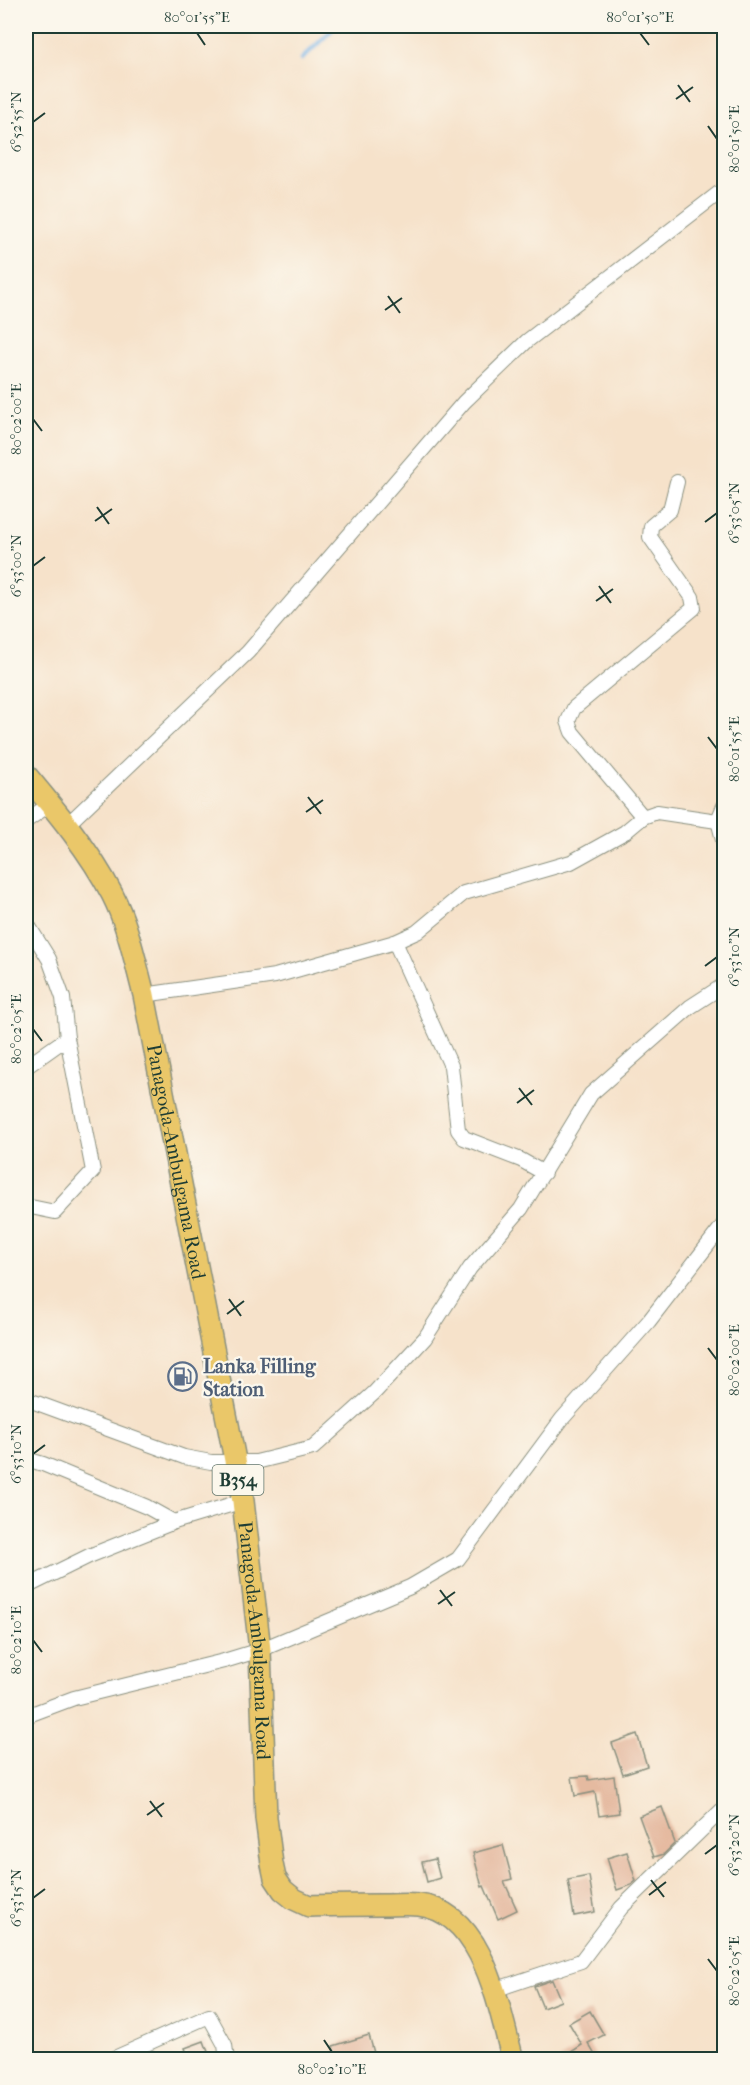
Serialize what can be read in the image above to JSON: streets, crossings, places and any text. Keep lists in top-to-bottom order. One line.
{"streets":{"main road":["Panagoda-Ambulgama Road","B354"]},"places":{"fuel station":["Lanka Filling Station"]},"coordinates":["80°01'55\"E","80°01'50\"E","6°52'55\"N","80°02'00\"E","6°53'05\"N","6°53'00\"N","6°53'10\"N","80°02'05\"E","80°02'10\"E","6°53'20\"N","6°53'15\"N"]}
